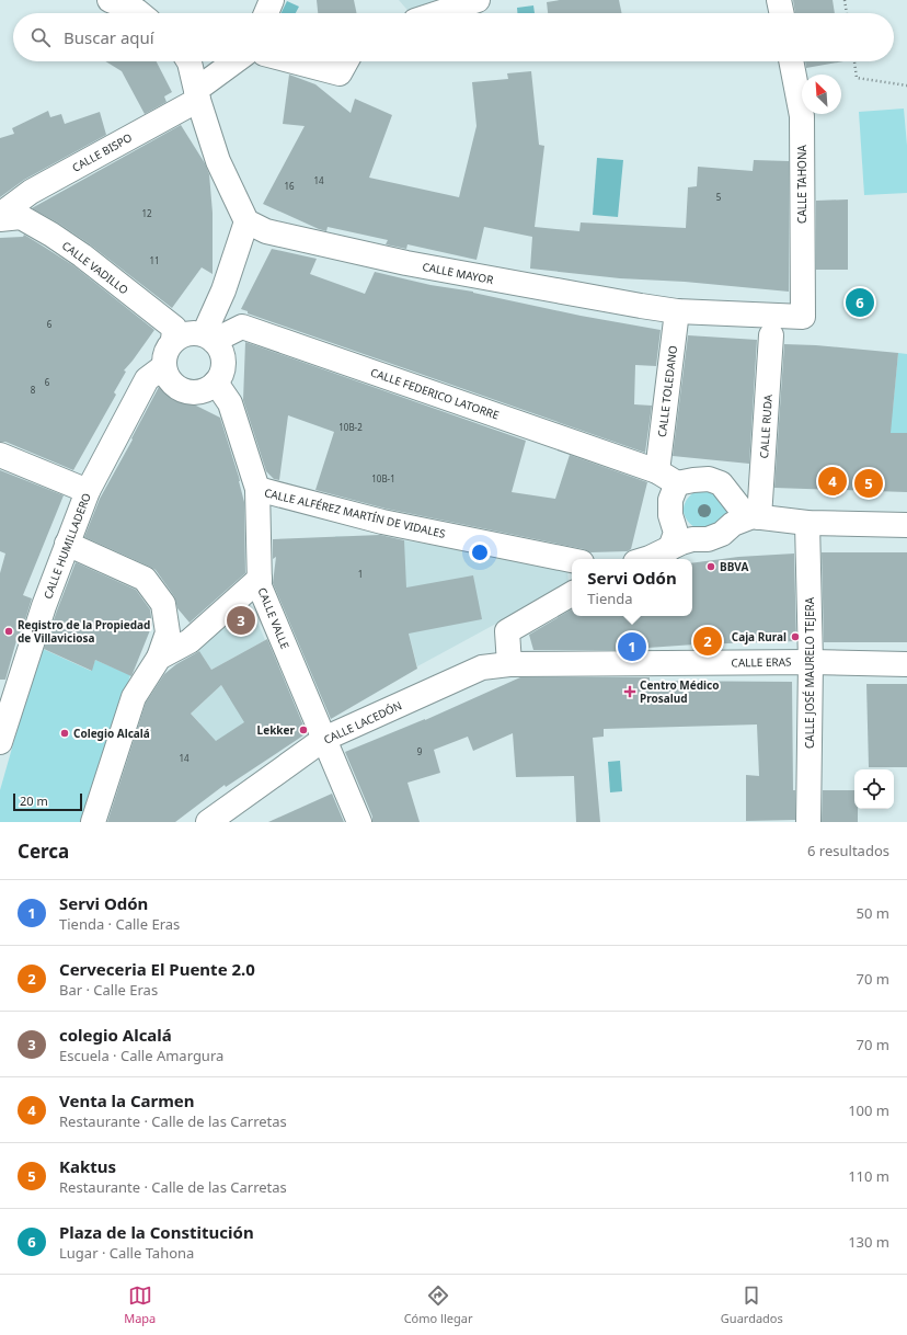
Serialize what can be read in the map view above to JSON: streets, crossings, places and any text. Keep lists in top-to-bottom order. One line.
{"streets":{"street":["CALLE BISPO","CALLE TAHONA","CALLE VADILLO","CALLE MAYOR","CALLE TOLEDANO","CALLE FEDERICO LATORRE","CALLE RUDA","CALLE ALFÉREZ MARTÍN DE VIDALES","CALLE HUMILLADERO","CALLE VALLE","CALLE ERAS","CALLE JOSÉ MAURELO TEJERA","CALLE LACEDÓN"]},"crossings":[["CALLE TAHONA","CALLE MAYOR"],["CALLE VADILLO","CALLE FEDERICO LATORRE"],["CALLE VADILLO","CALLE HUMILLADERO"],["CALLE VADILLO","CALLE VALLE"],["CALLE MAYOR","CALLE TOLEDANO"],["CALLE TOLEDANO","CALLE FEDERICO LATORRE"],["CALLE FEDERICO LATORRE","CALLE HUMILLADERO"],["CALLE FEDERICO LATORRE","CALLE VALLE"],["CALLE ALFÉREZ MARTÍN DE VIDALES","CALLE VALLE"],["CALLE HUMILLADERO","CALLE VALLE"],["CALLE VALLE","CALLE LACEDÓN"],["CALLE ERAS","CALLE JOSÉ MAURELO TEJERA"],["CALLE ERAS","CALLE LACEDÓN"]],"places":{"other":["BBVA","Registro de la Propiedad de Villaviciosa","Caja Rural","Lekker","Colegio Alcalá"],"health":["Centro Médico Prosalud"]},"house_numbers":["14","16","5","12","11","6","6","8","10B-2","10B-1","1","9","14"],"scale_bar":"20 m","north":"top left","page":{"search":"Buscar aquí","pins":["6","4","5","3","2","1"],"popup":["Servi Odón","Tienda"],"scale":"20 m","heading":["Cerca","6 resultados"],"list":[{"mark":"1","name":"Servi Odón","note":"Tienda · Calle Eras","value":"50 m"},{"mark":"2","name":"Cerveceria El Puente 2.0","note":"Bar · Calle Eras","value":"70 m"},{"mark":"3","name":"colegio Alcalá","note":"Escuela · Calle Amargura","value":"70 m"},{"mark":"4","name":"Venta la Carmen","note":"Restaurante · Calle de las Carretas","value":"100 m"},{"mark":"5","name":"Kaktus","note":"Restaurante · Calle de las Carretas","value":"110 m"},{"mark":"6","name":"Plaza de la Constitución","note":"Lugar · Calle Tahona","value":"130 m"}],"nav":["Mapa","Cómo llegar","Guardados"]}}
